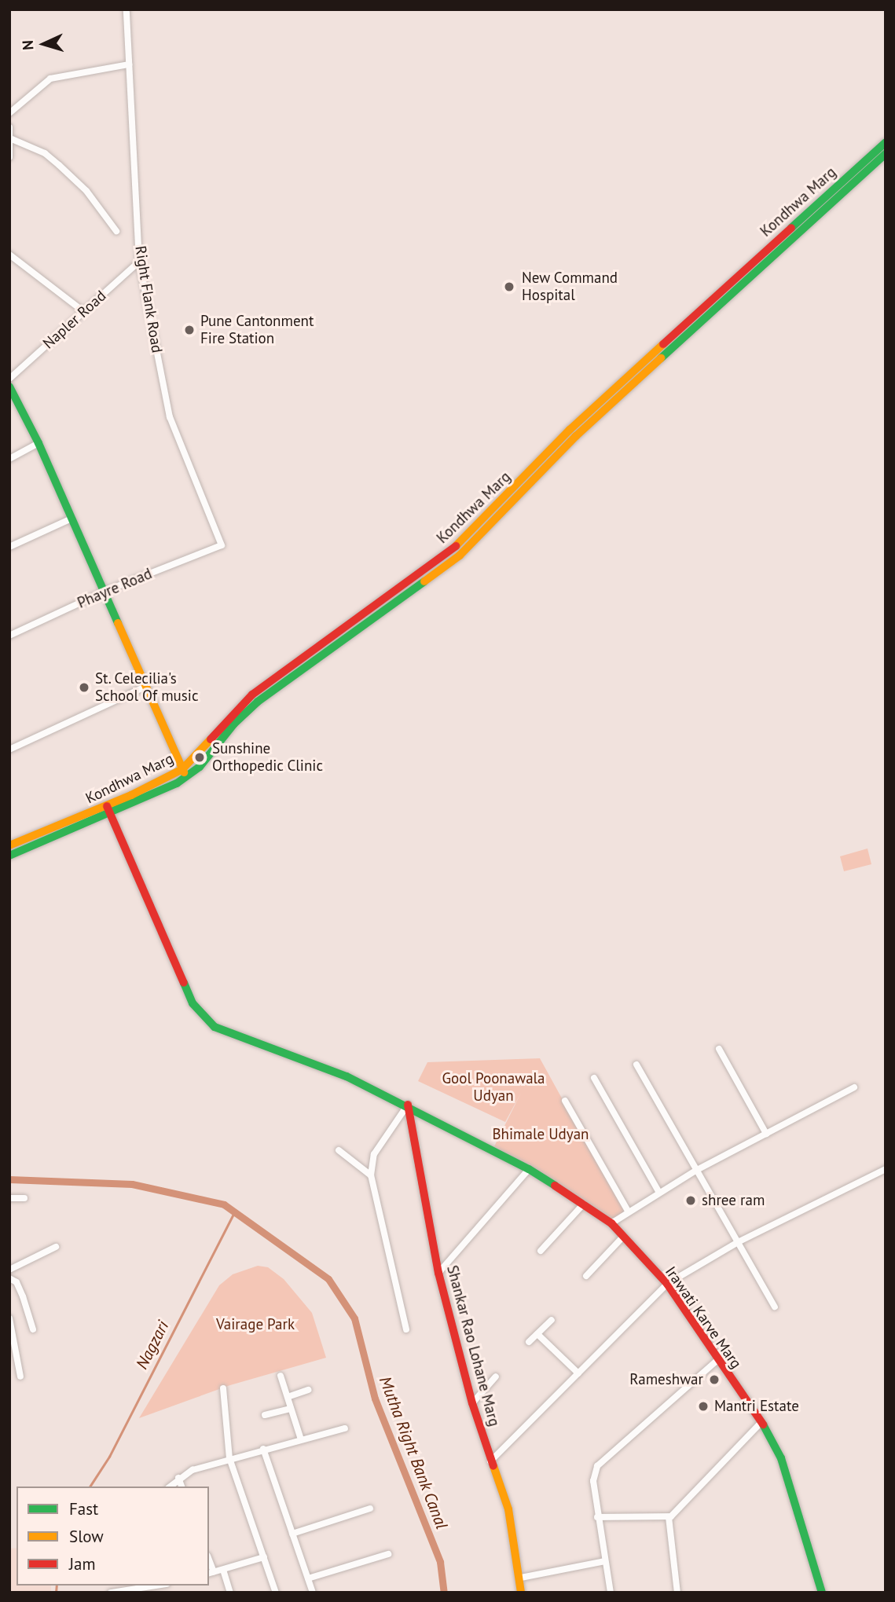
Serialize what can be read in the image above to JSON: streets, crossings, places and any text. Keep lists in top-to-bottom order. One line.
{"streets":{"main road":["Kondhwa Marg","Irawati Karve Marg","Shankar Rao Lohane Marg"],"street":["Right Flank Road","Napler Road","Phayre Road"]},"crossings":[["Kondhwa Marg","Irawati Karve Marg"],["Right Flank Road","Napler Road"],["Right Flank Road","Phayre Road"],["Irawati Karve Marg","Shankar Rao Lohane Marg"]],"water":["Nagzari","Mutha Right Bank Canal"],"parks":["Gool Poonawala Udyan","Bhimale Udyan","Vairage Park"],"places":["New Command Hospital","Pune Cantonment Fire Station","St. Celecilia's School Of music","Sunshine Orthopedic Clinic","shree ram","Rameshwar","Mantri Estate"],"legend":["Fast","Slow","Jam"],"north":"left"}
